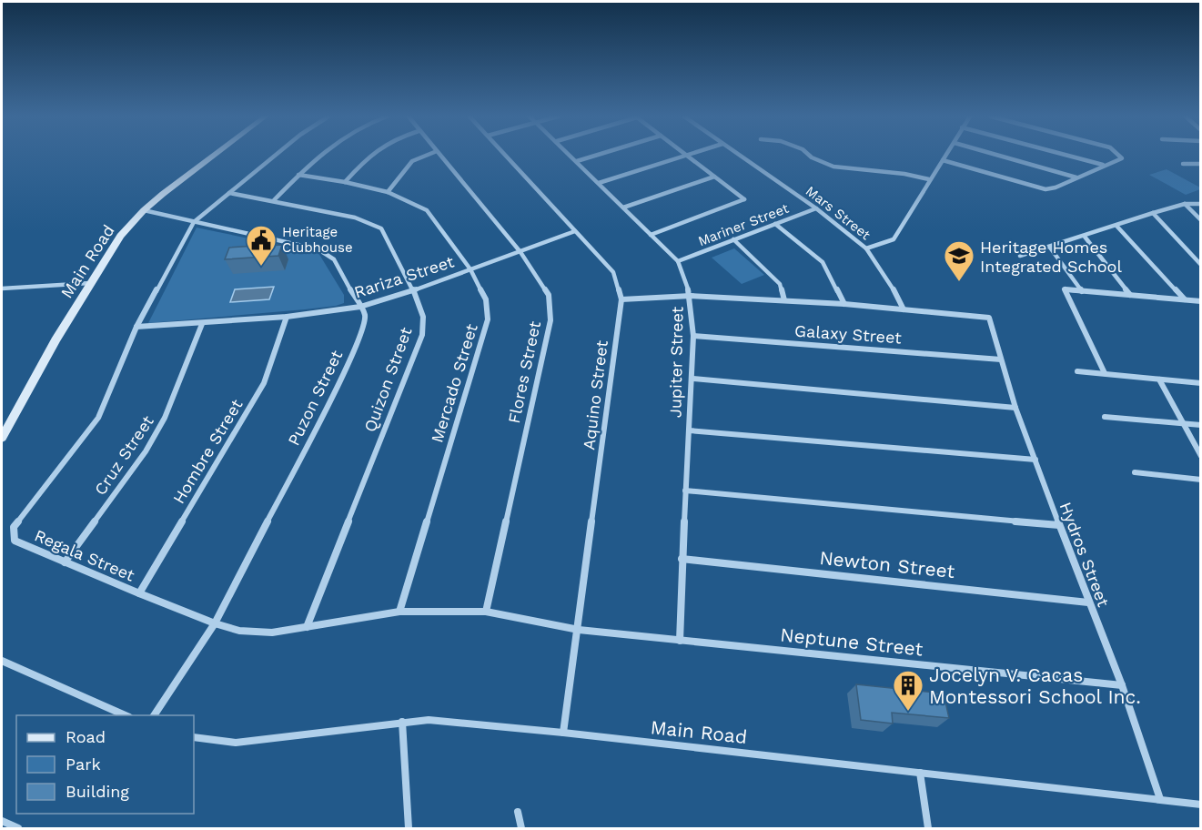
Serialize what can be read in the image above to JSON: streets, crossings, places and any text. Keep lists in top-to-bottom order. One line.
{"streets":{"main road":["Main Road"],"street":["Mars Street","Mariner Street","Rariza Street","Galaxy Street","Jupiter Street","Flores Street","Quizon Street","Mercado Street","Aquino Street","Puzon Street","Hombre Street","Cruz Street","Hydros Street","Regala Street","Newton Street","Neptune Street"]},"crossings":[["Mars Street","Mariner Street"],["Mars Street","Hydros Street"],["Mariner Street","Jupiter Street"],["Main Road","Aquino Street"],["Main Road","Puzon Street"],["Main Road","Hydros Street"],["Rariza Street","Flores Street"],["Rariza Street","Quizon Street"],["Rariza Street","Mercado Street"],["Rariza Street","Aquino Street"],["Rariza Street","Puzon Street"],["Rariza Street","Hombre Street"],["Rariza Street","Cruz Street"],["Rariza Street","Regala Street"],["Galaxy Street","Jupiter Street"],["Galaxy Street","Hydros Street"],["Jupiter Street","Newton Street"],["Jupiter Street","Neptune Street"],["Flores Street","Regala Street"],["Quizon Street","Regala Street"],["Mercado Street","Regala Street"],["Aquino Street","Regala Street"],["Aquino Street","Neptune Street"],["Puzon Street","Regala Street"],["Hombre Street","Regala Street"],["Cruz Street","Regala Street"],["Hydros Street","Newton Street"],["Hydros Street","Neptune Street"],["Regala Street","Neptune Street"]],"places":{"public building":["Heritage Clubhouse"],"school or university":["Heritage Homes Integrated School"],"building":["Jocelyn V. Cacas Montessori School Inc."]},"legend":["Road","Park","Building"]}
